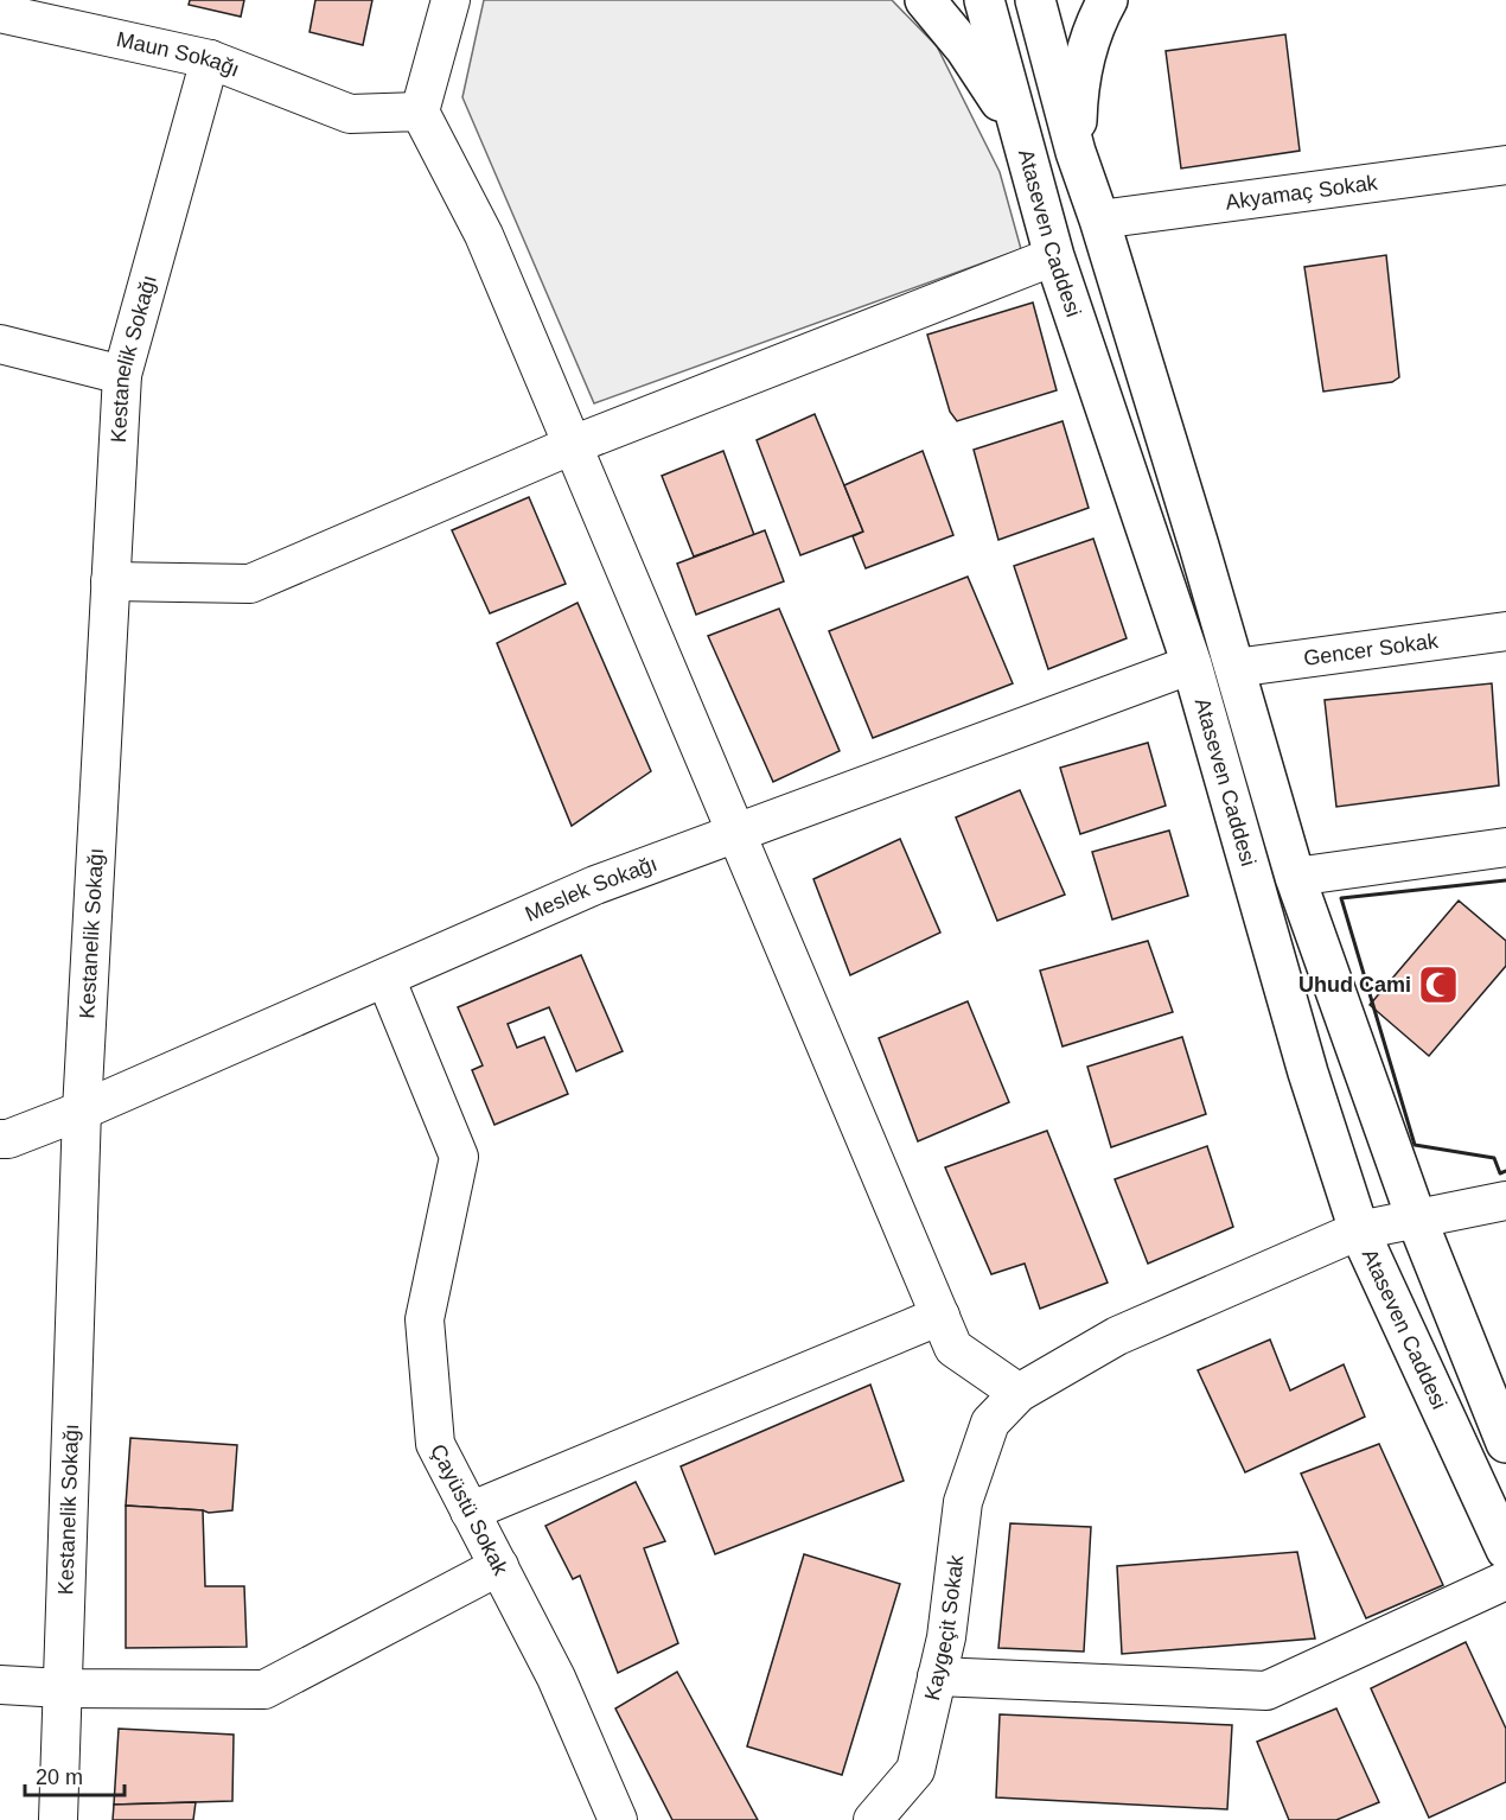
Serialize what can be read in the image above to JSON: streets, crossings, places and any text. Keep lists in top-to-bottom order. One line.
{"streets":{"main road":["Ataseven Caddesi"],"street":["Maun Sokağı","Akyamaç Sokak","Kestanelik Sokağı","Gencer Sokak","Meslek Sokağı","Çayüstü Sokak","Kaygeçit Sokak"]},"crossings":[["Maun Sokağı","Kestanelik Sokağı"],["Akyamaç Sokak","Ataseven Caddesi"],["Ataseven Caddesi","Gencer Sokak"],["Ataseven Caddesi","Meslek Sokağı"],["Kestanelik Sokağı","Meslek Sokağı"],["Meslek Sokağı","Çayüstü Sokak"]],"places":{"mosque":["Uhud Cami"]},"scale_bar":"20 m"}
